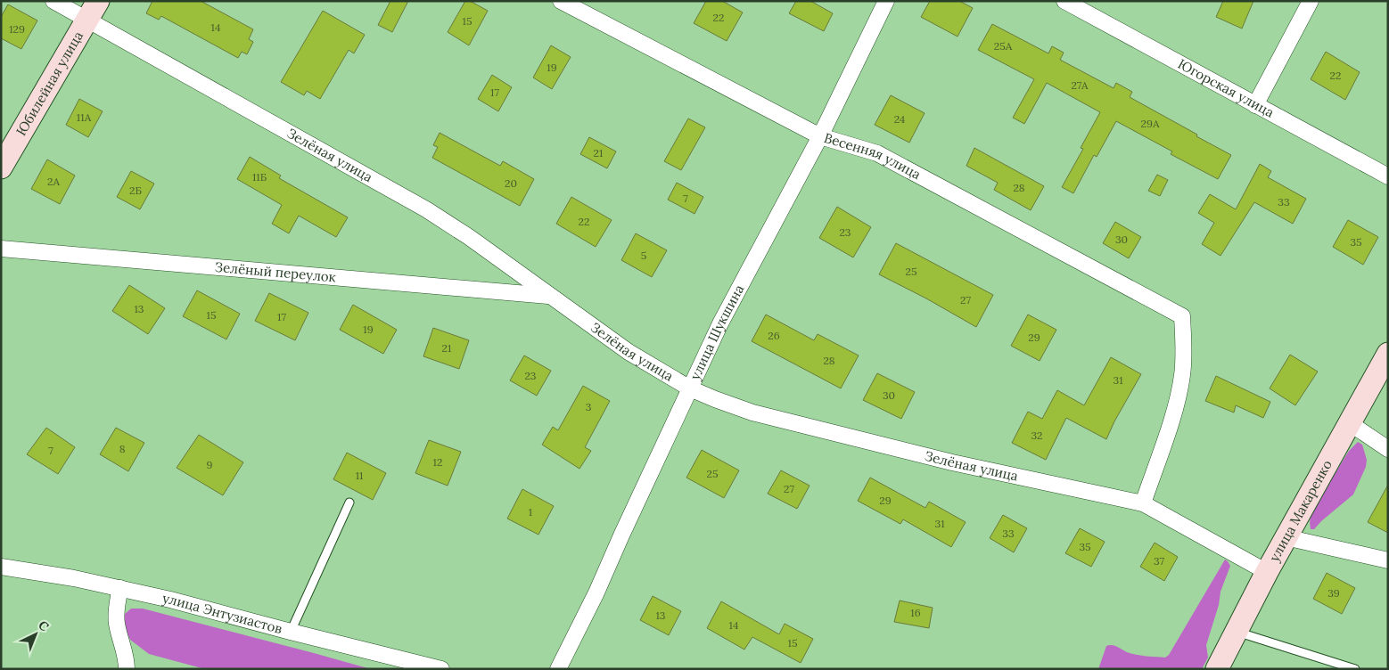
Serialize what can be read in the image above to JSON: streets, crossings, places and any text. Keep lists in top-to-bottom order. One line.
{"streets":{"street":["Юбилейная улица","Югорская улица","Зелёная улица","Весенняя улица","Зелёный переулок","улица Шукшина","улица Макаренко","улица Энтузиастов"]},"crossings":[["Юбилейная улица","Зелёная улица"],["Зелёная улица","Весенняя улица"],["Зелёная улица","Зелёный переулок"],["Зелёная улица","улица Шукшина"],["Зелёная улица","улица Макаренко"],["Весенняя улица","улица Шукшина"]],"house_numbers":["22","15","14","129","25А","19","22","27А","17","11А","24","29А","21","11Б","2А","20","28","2Б","7","33","22","23","30","35","5","25","27","13","15","17","19","26","29","21","28","23","31","30","3","32","8","7","12","9","25","11","27","29","1","31","33","35","37","39","16","13","14","15"],"north":"top right"}
